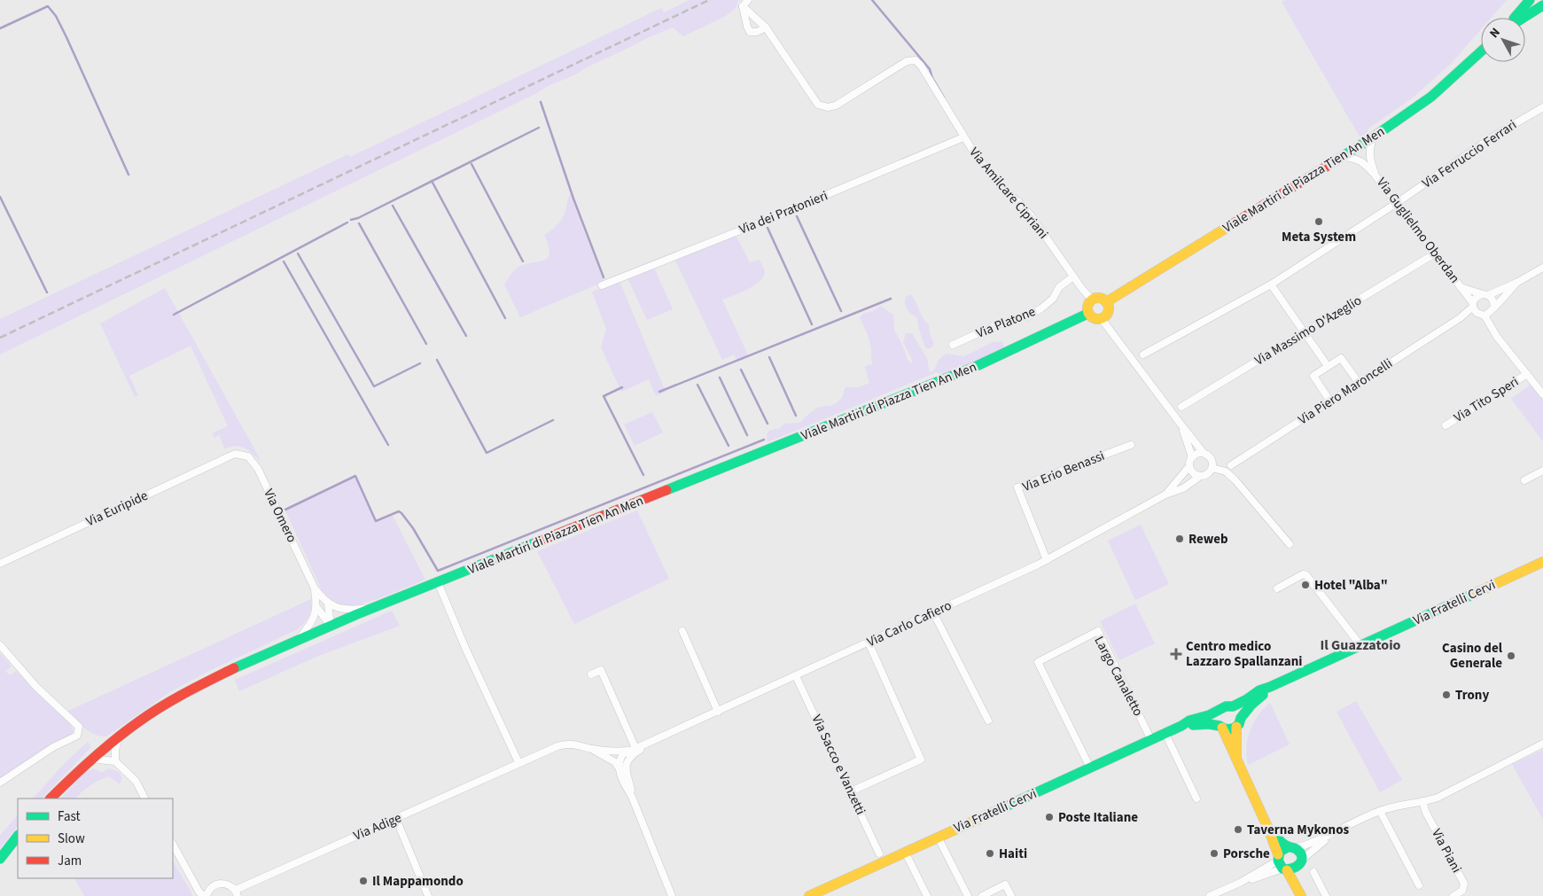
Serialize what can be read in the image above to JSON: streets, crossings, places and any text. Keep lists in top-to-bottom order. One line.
{"streets":{"main road":["Viale Martiri di Piazza Tien An Men","Via Fratelli Cervi"],"street":["Via Ferruccio Ferrari","Via Amilcare Cipriani","Via dei Pratonieri","Via Guglielmo Oberdan","Via Platone","Via Massimo D'Azeglio","Via Piero Maroncelli","Via Tito Speri","Via Erio Benassi","Via Euripide","Via Omero","Via Carlo Cafiero","Largo Canaletto","Via Sacco e Vanzetti","Via Adige","Via Piani"]},"crossings":[["Via Ferruccio Ferrari","Via Guglielmo Oberdan"],["Viale Martiri di Piazza Tien An Men","Via Amilcare Cipriani"],["Viale Martiri di Piazza Tien An Men","Via Guglielmo Oberdan"],["Viale Martiri di Piazza Tien An Men","Via Omero"],["Via Amilcare Cipriani","Via dei Pratonieri"],["Via Amilcare Cipriani","Via Platone"],["Via Guglielmo Oberdan","Via Massimo D'Azeglio"],["Via Guglielmo Oberdan","Via Piero Maroncelli"],["Via Erio Benassi","Via Carlo Cafiero"],["Via Euripide","Via Omero"],["Via Fratelli Cervi","Largo Canaletto"],["Via Carlo Cafiero","Via Sacco e Vanzetti"],["Via Carlo Cafiero","Via Adige"]],"districts":["Il Guazzatoio"],"places":{"other":["Meta System","Reweb","Hotel \"Alba\"","Casino del Generale","Trony","Poste Italiane","Taverna Mykonos","Haiti","Porsche","Il Mappamondo"],"health":["Centro medico Lazzaro Spallanzani"]},"legend":["Fast","Slow","Jam"],"north":"top left"}
